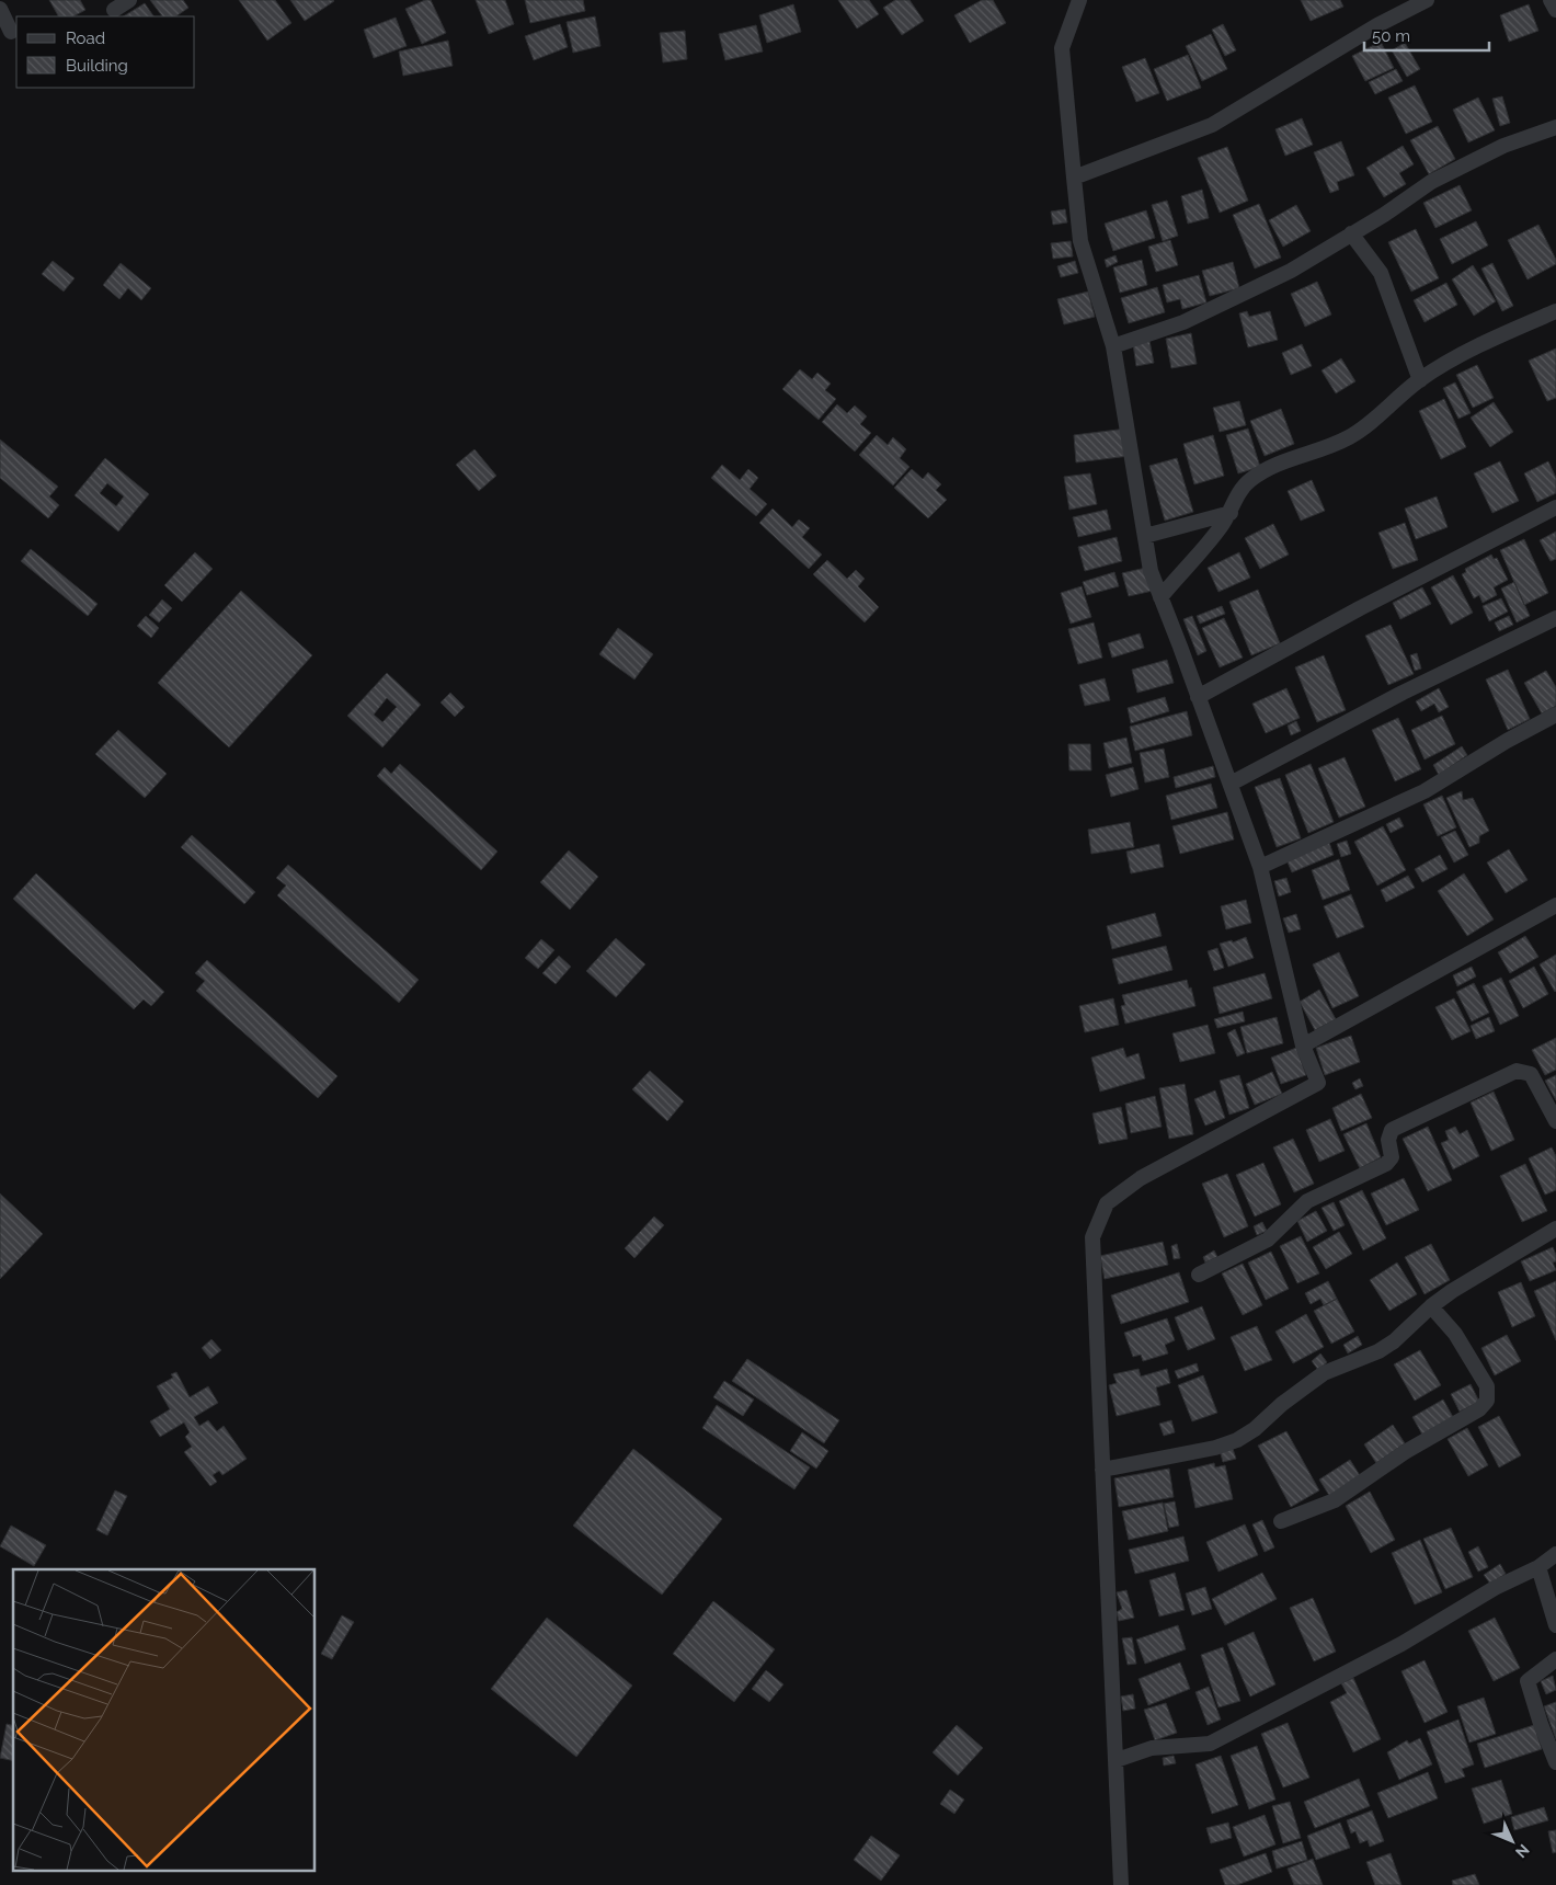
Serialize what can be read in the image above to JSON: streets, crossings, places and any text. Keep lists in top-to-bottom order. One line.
{"legend":["Road","Building"],"scale_bar":"50 m","north":"bottom right"}
